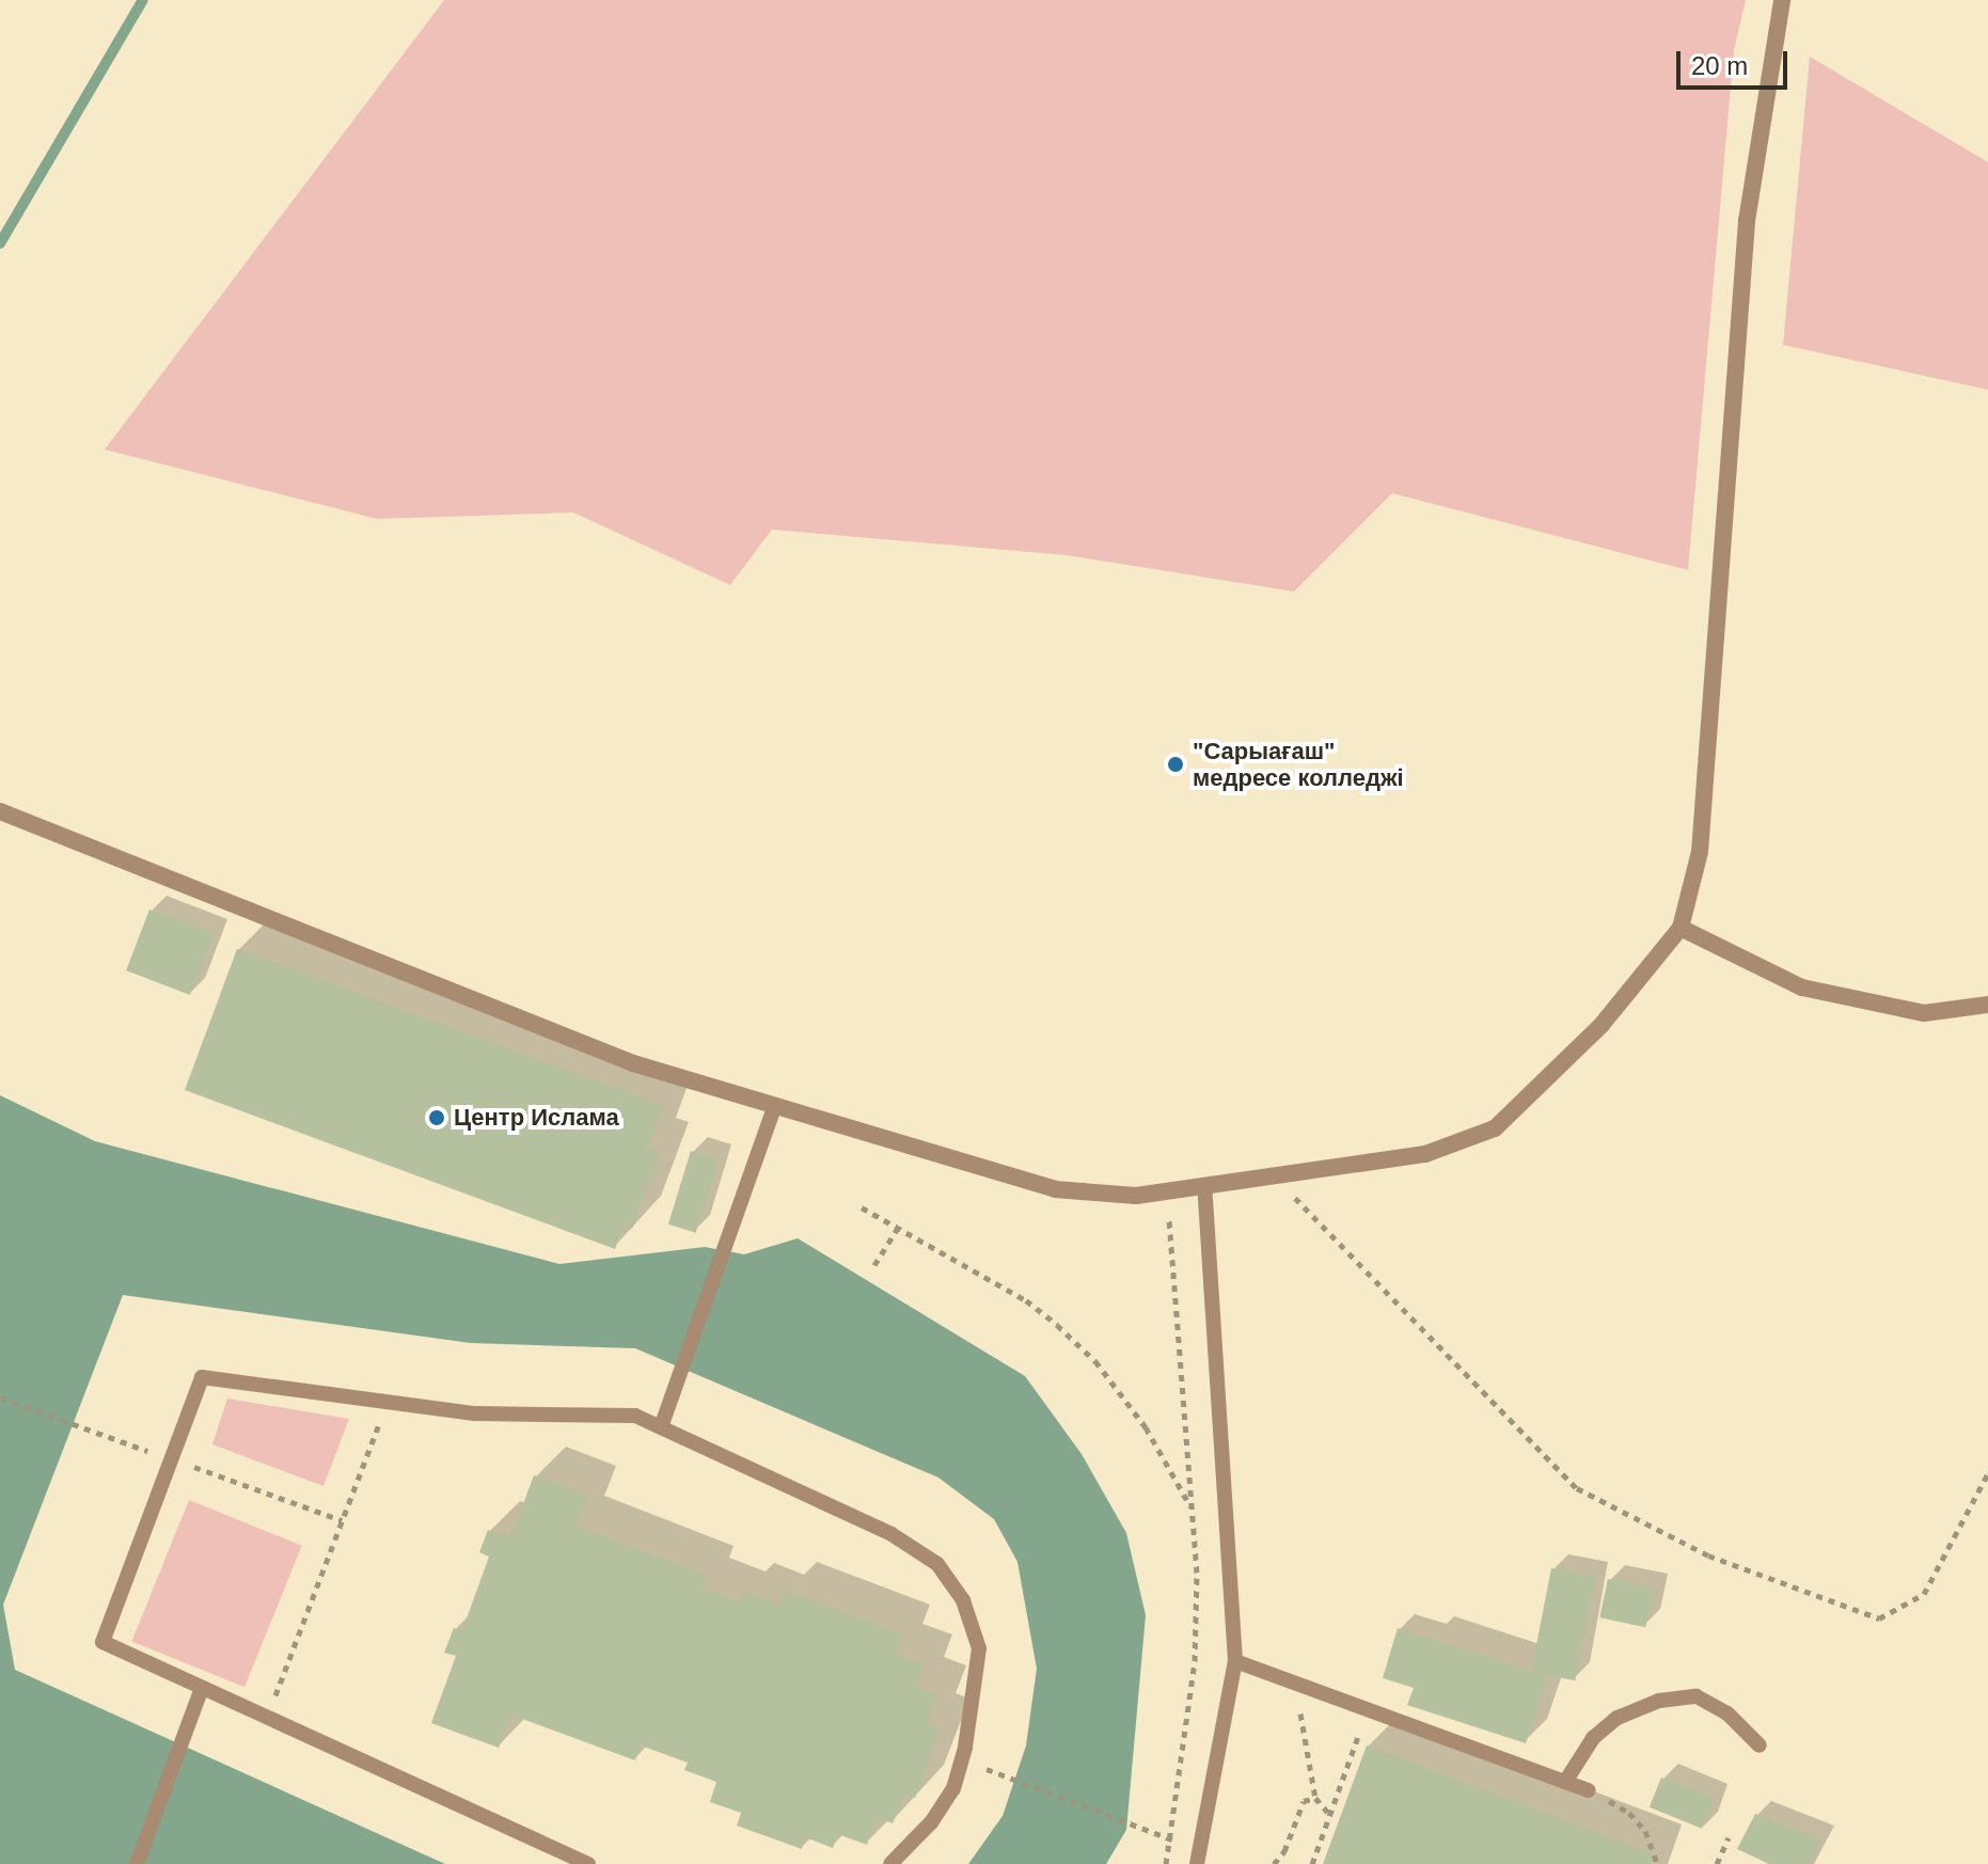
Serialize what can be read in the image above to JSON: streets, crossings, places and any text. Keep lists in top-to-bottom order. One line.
{"places":["\"Сарыағаш\" медресе колледжі","Центр Ислама"],"scale_bar":"20 m"}
